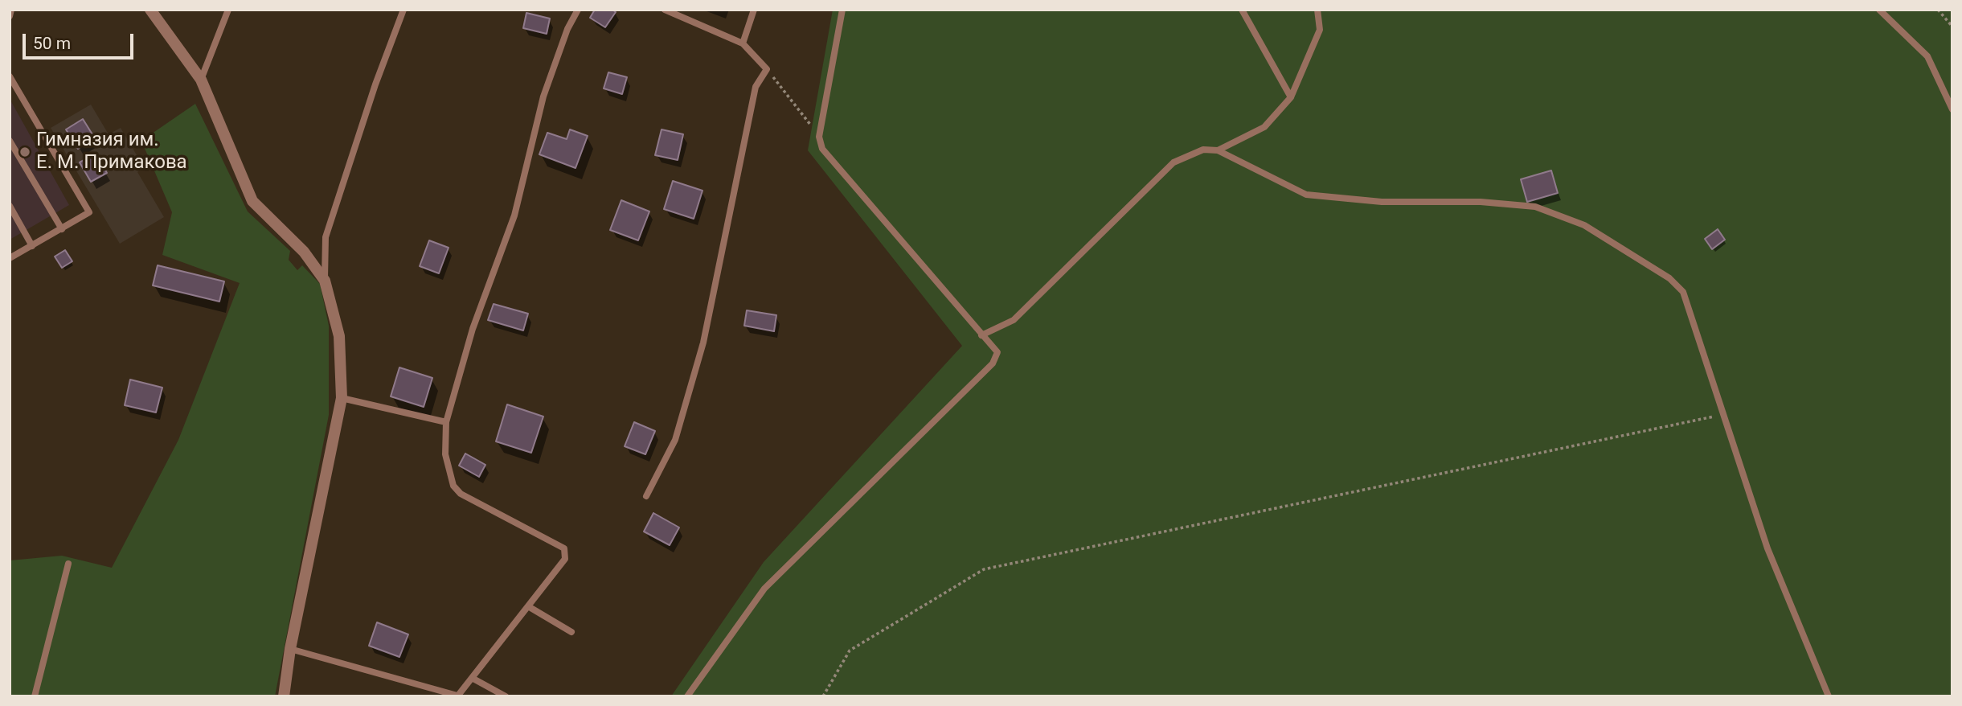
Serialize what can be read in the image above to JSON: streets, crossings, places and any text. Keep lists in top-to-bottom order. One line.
{"places":["Гимназия им. Е. М. Примакова"],"scale_bar":"50 m"}
